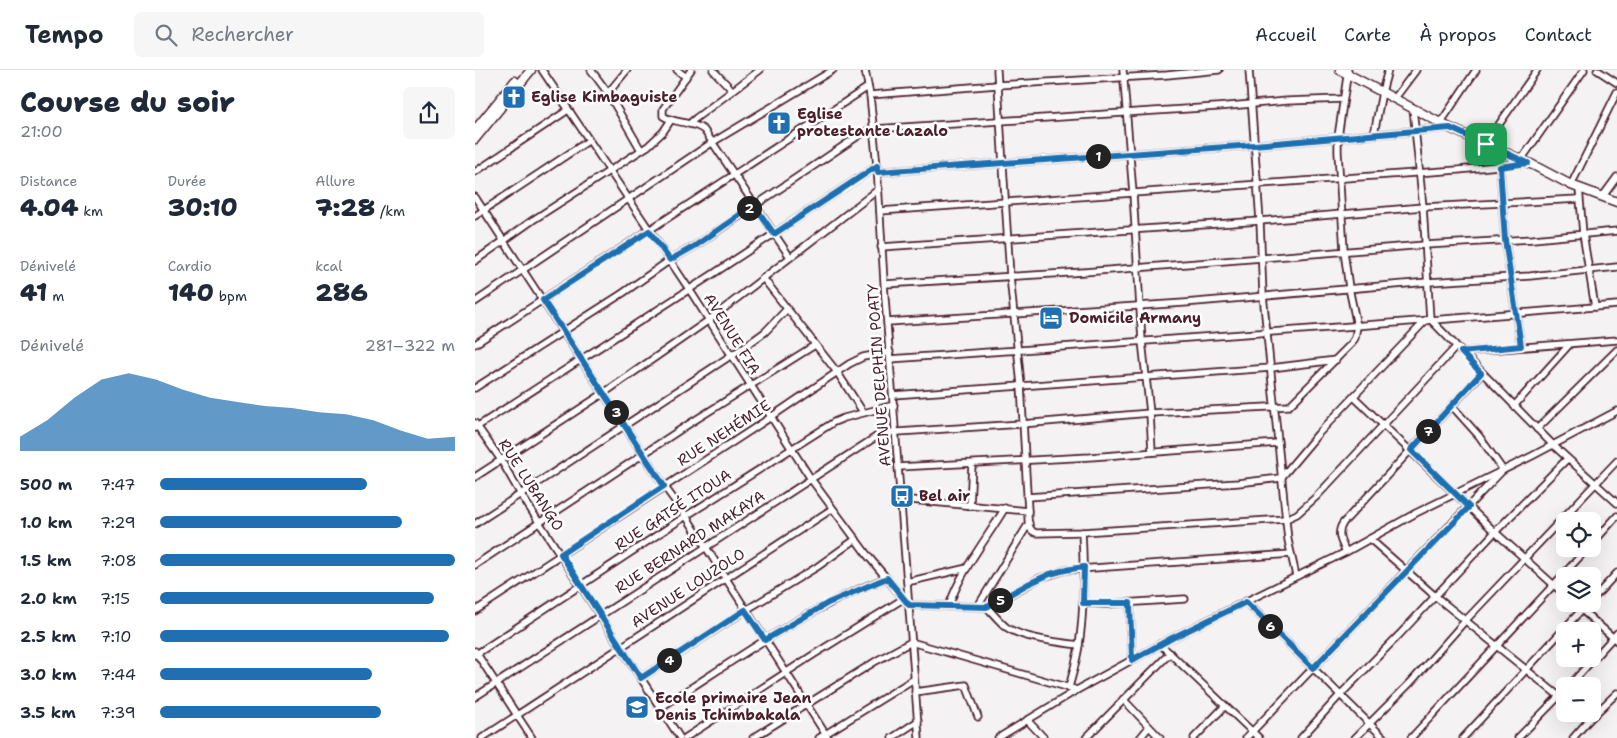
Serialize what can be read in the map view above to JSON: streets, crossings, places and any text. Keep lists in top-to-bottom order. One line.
{"streets":{"street":["AVENUE FIA","AVENUE DELPHIN POATY","RUE NEHÉMIE","RUE LUBANGO","RUE GATSÉ ITOUA","RUE BERNARD MAKAYA","AVENUE LOUZOLO"]},"crossings":[["AVENUE FIA","AVENUE DELPHIN POATY"],["AVENUE FIA","RUE NEHÉMIE"],["AVENUE FIA","RUE GATSÉ ITOUA"],["AVENUE FIA","RUE BERNARD MAKAYA"],["AVENUE FIA","AVENUE LOUZOLO"],["AVENUE DELPHIN POATY","RUE NEHÉMIE"],["AVENUE DELPHIN POATY","RUE GATSÉ ITOUA"],["AVENUE DELPHIN POATY","RUE BERNARD MAKAYA"],["RUE NEHÉMIE","RUE LUBANGO"],["RUE NEHÉMIE","RUE BERNARD MAKAYA"],["RUE LUBANGO","RUE GATSÉ ITOUA"],["RUE LUBANGO","RUE BERNARD MAKAYA"],["RUE LUBANGO","AVENUE LOUZOLO"]],"places":{"church":["Eglise Kimbaguiste","Eglise protestante Lazalo"],"hotel":["Domicile Armany"],"bus stop":["Bel air"],"school or university":["Ecole primaire Jean Denis Tchimbakala"]},"page":{"header":"Tempo","search":"Rechercher","nav":["Accueil","Carte","À propos","Contact"],"heading":["Course du soir","21:00"],"pins":["1","2","3","7","5","6","4"],"stats":[["Distance","4.04 km"],["Durée","30:10"],["Allure","7:28 /km"],["Dénivelé","41 m"],["Cardio","140 bpm"],["kcal","286"]],"chart":["Dénivelé","281–322 m"],"list":[{"name":"500 m","note":"7:47"},{"name":"1.0 km","note":"7:29"},{"name":"1.5 km","note":"7:08"},{"name":"2.0 km","note":"7:15"},{"name":"2.5 km","note":"7:10"},{"name":"3.0 km","note":"7:44"},{"name":"3.5 km","note":"7:39"}],"map_buttons":["+","−"]}}
